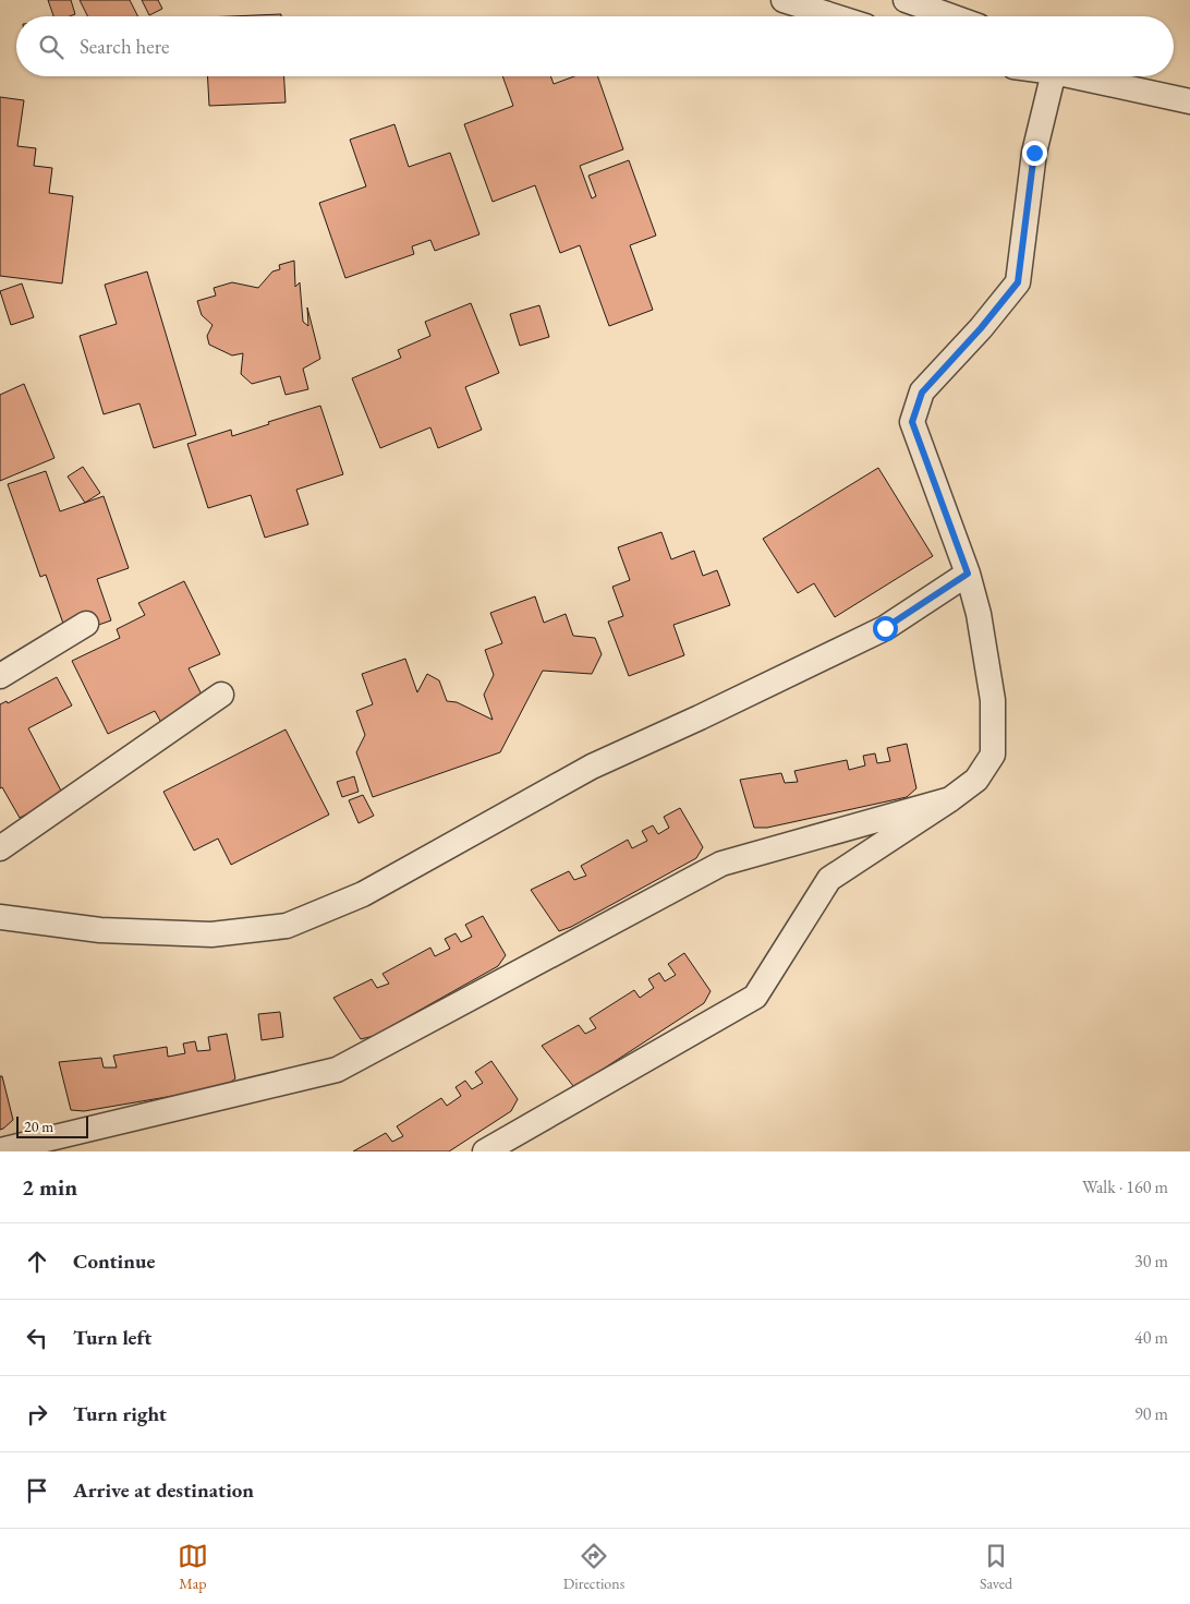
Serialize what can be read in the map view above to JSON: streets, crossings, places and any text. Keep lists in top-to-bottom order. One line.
{"scale_bar":"20 m","page":{"search":"Search here","scale":"20 m","heading":["2 min","Walk · 160 m"],"list":[["Continue","30 m"],["Turn left","40 m"],["Turn right","90 m"],"Arrive at destination"],"nav":["Map","Directions","Saved"]}}
